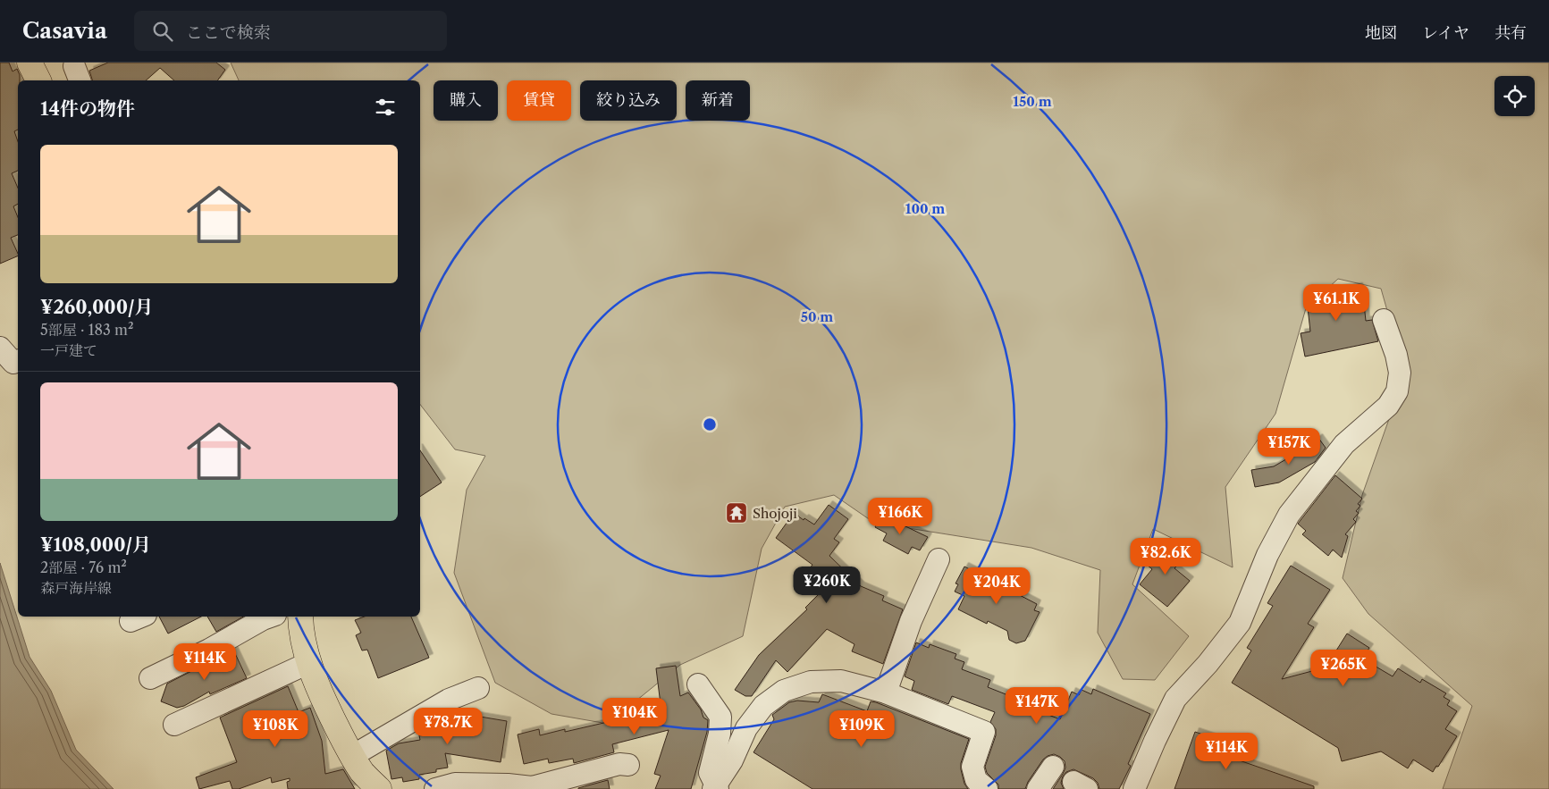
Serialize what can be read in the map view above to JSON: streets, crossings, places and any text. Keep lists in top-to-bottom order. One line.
{"places":{"temple":["Shojoji"]},"page":{"header":"Casavia","search":"ここで検索","nav":["地図","レイヤ","共有"],"chip":["購入","賃貸","絞り込み","新着"],"heading":"14件の物件","list":[{"name":"¥260,000/月","note":"5部屋 · 183 m² · 一戸建て"},{"name":"¥108,000/月","note":"2部屋 · 76 m² · 森戸海岸線"}],"price":["¥61.1K","¥157K","¥166K","¥82.6K","¥260K","¥204K","¥114K","¥265K","¥147K","¥104K","¥78.7K","¥108K","¥109K","¥114K"]},"rings":["150 m","100 m","50 m"]}
